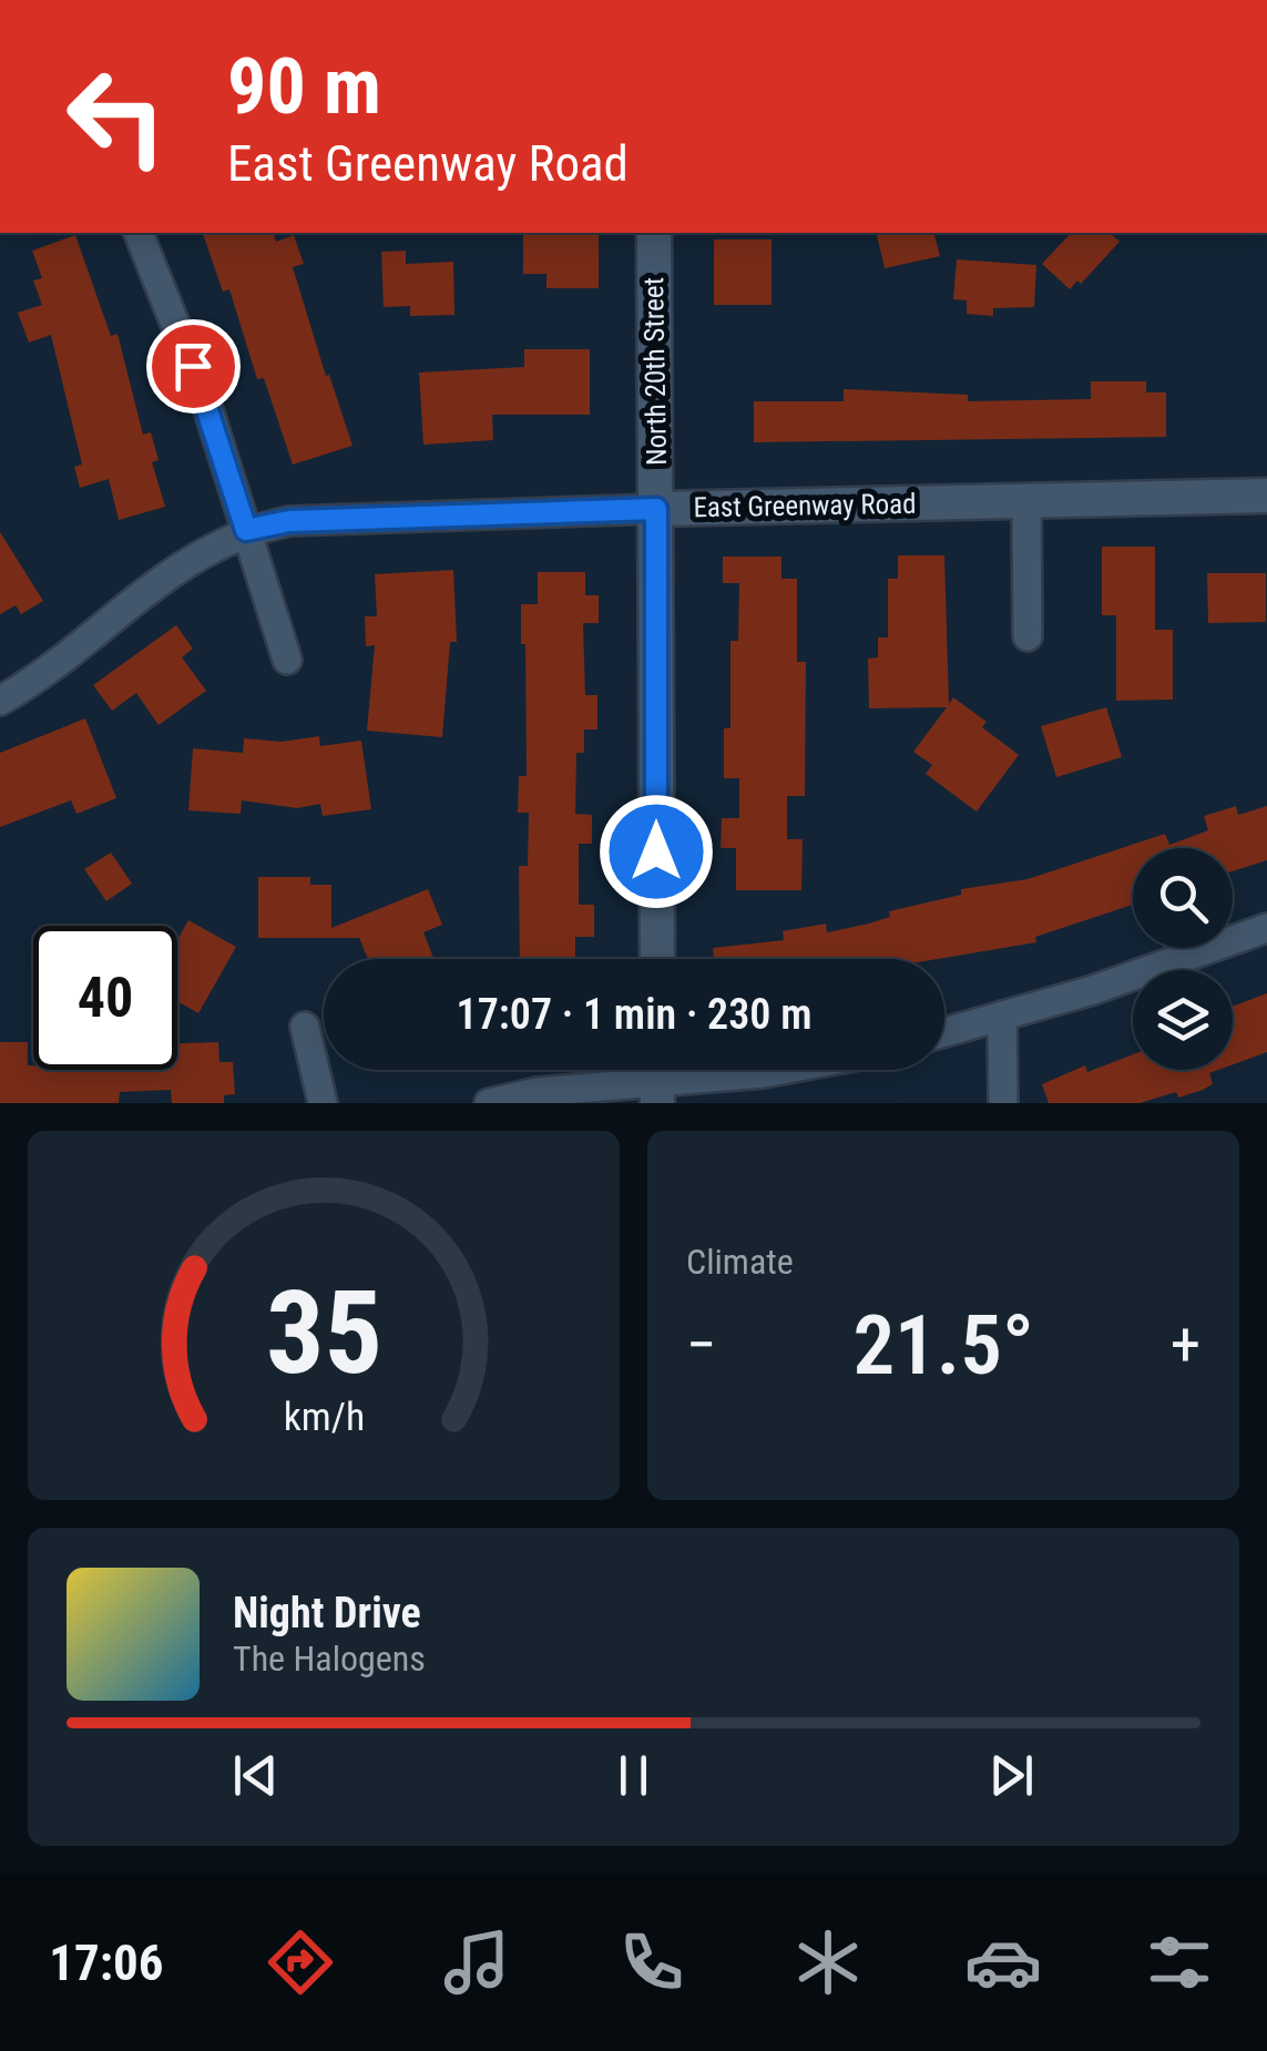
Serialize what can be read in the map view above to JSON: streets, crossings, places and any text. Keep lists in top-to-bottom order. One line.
{"streets":{"street":["North 20th Street","East Greenway Road"]},"crossings":[["North 20th Street","East Greenway Road"]],"page":{"turn":["90 m","East Greenway Road"],"limit":"40","trip":"17:07 · 1 min · 230 m","tile":"Climate","heat":["−","21.5°","+"],"song":["Night Drive","The Halogens"],"tabs":"17:06","gauge":["35","km/h"]}}
